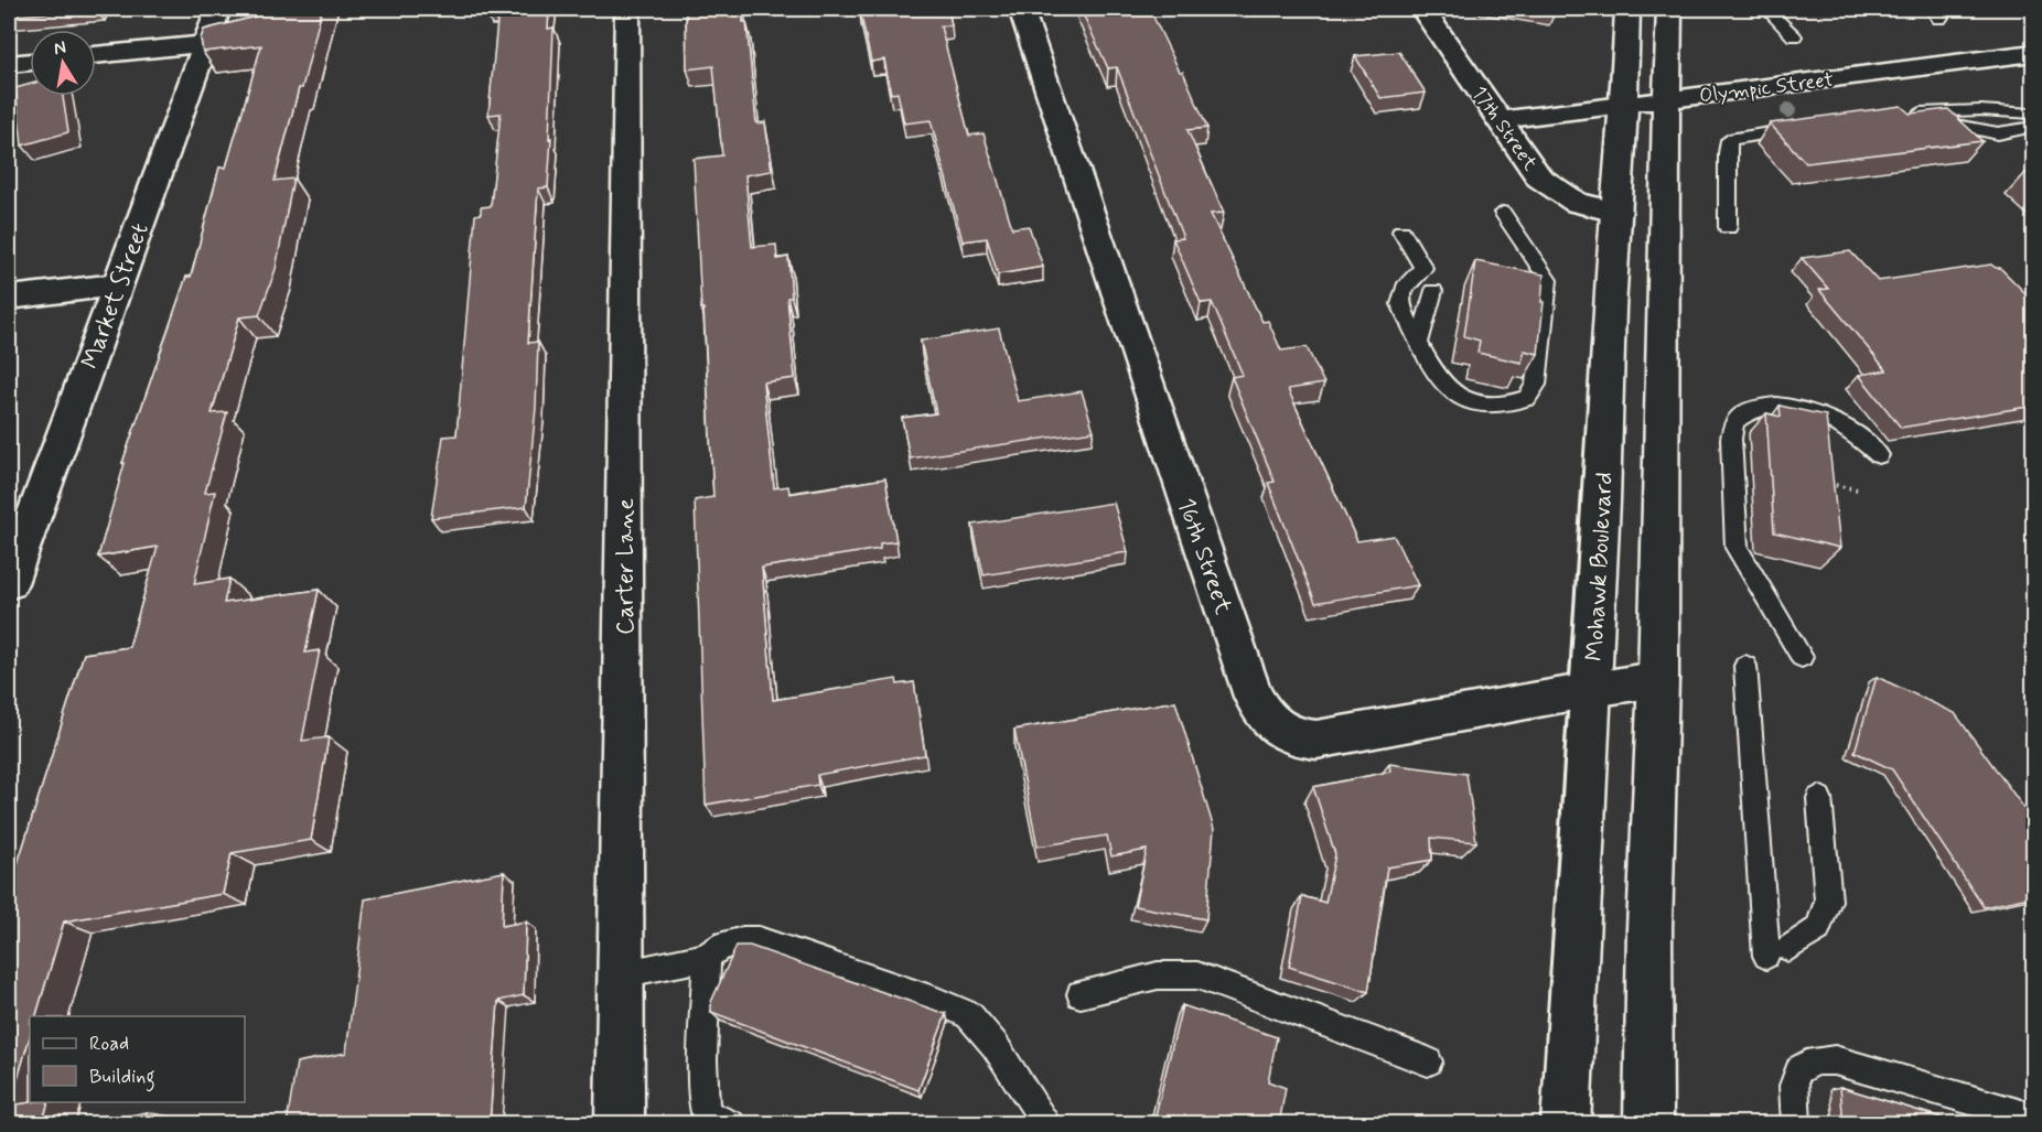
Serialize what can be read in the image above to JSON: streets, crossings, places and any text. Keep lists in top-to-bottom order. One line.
{"streets":{"street":["Olympic Street","17th Street","Market Street","16th Street","Carter Lane","Mohawk Boulevard"]},"crossings":[["Olympic Street","17th Street"],["Olympic Street","Mohawk Boulevard"],["17th Street","Mohawk Boulevard"],["16th Street","Mohawk Boulevard"]],"legend":["Road","Building"],"north":"top"}
